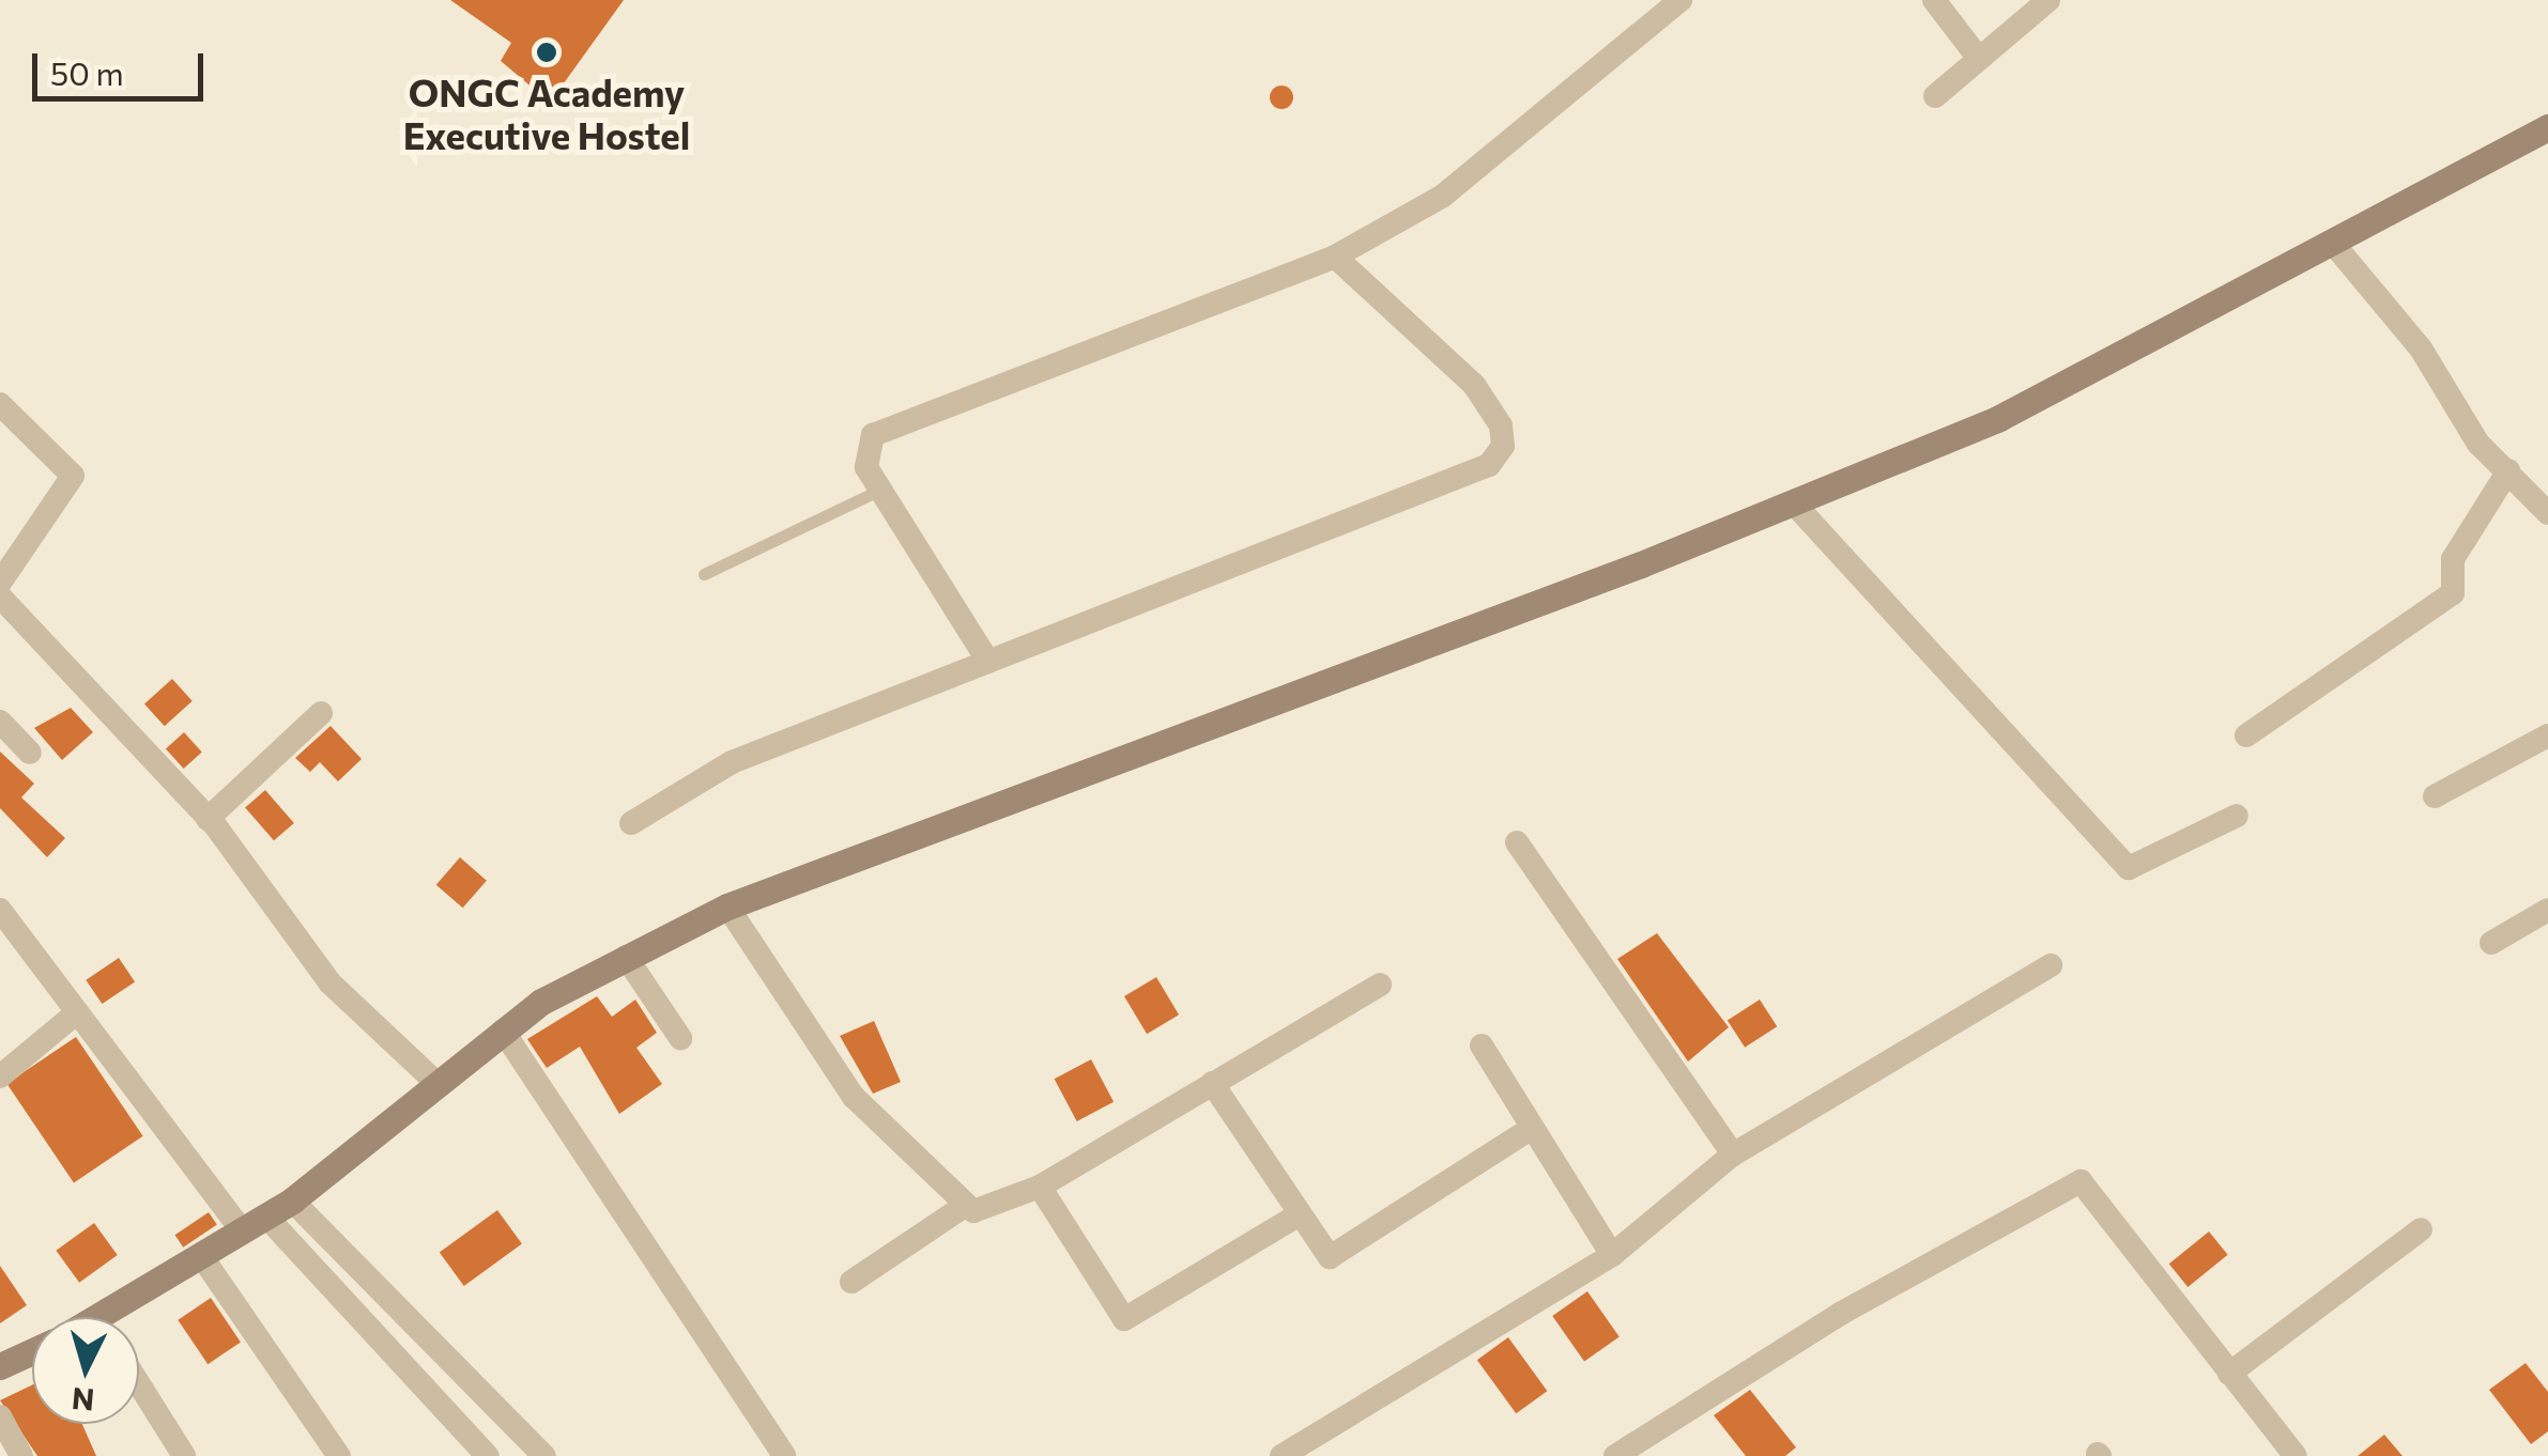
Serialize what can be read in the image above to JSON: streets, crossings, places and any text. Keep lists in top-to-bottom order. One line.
{"places":["ONGC Academy Executive Hostel"],"scale_bar":"50 m","north":"bottom"}
